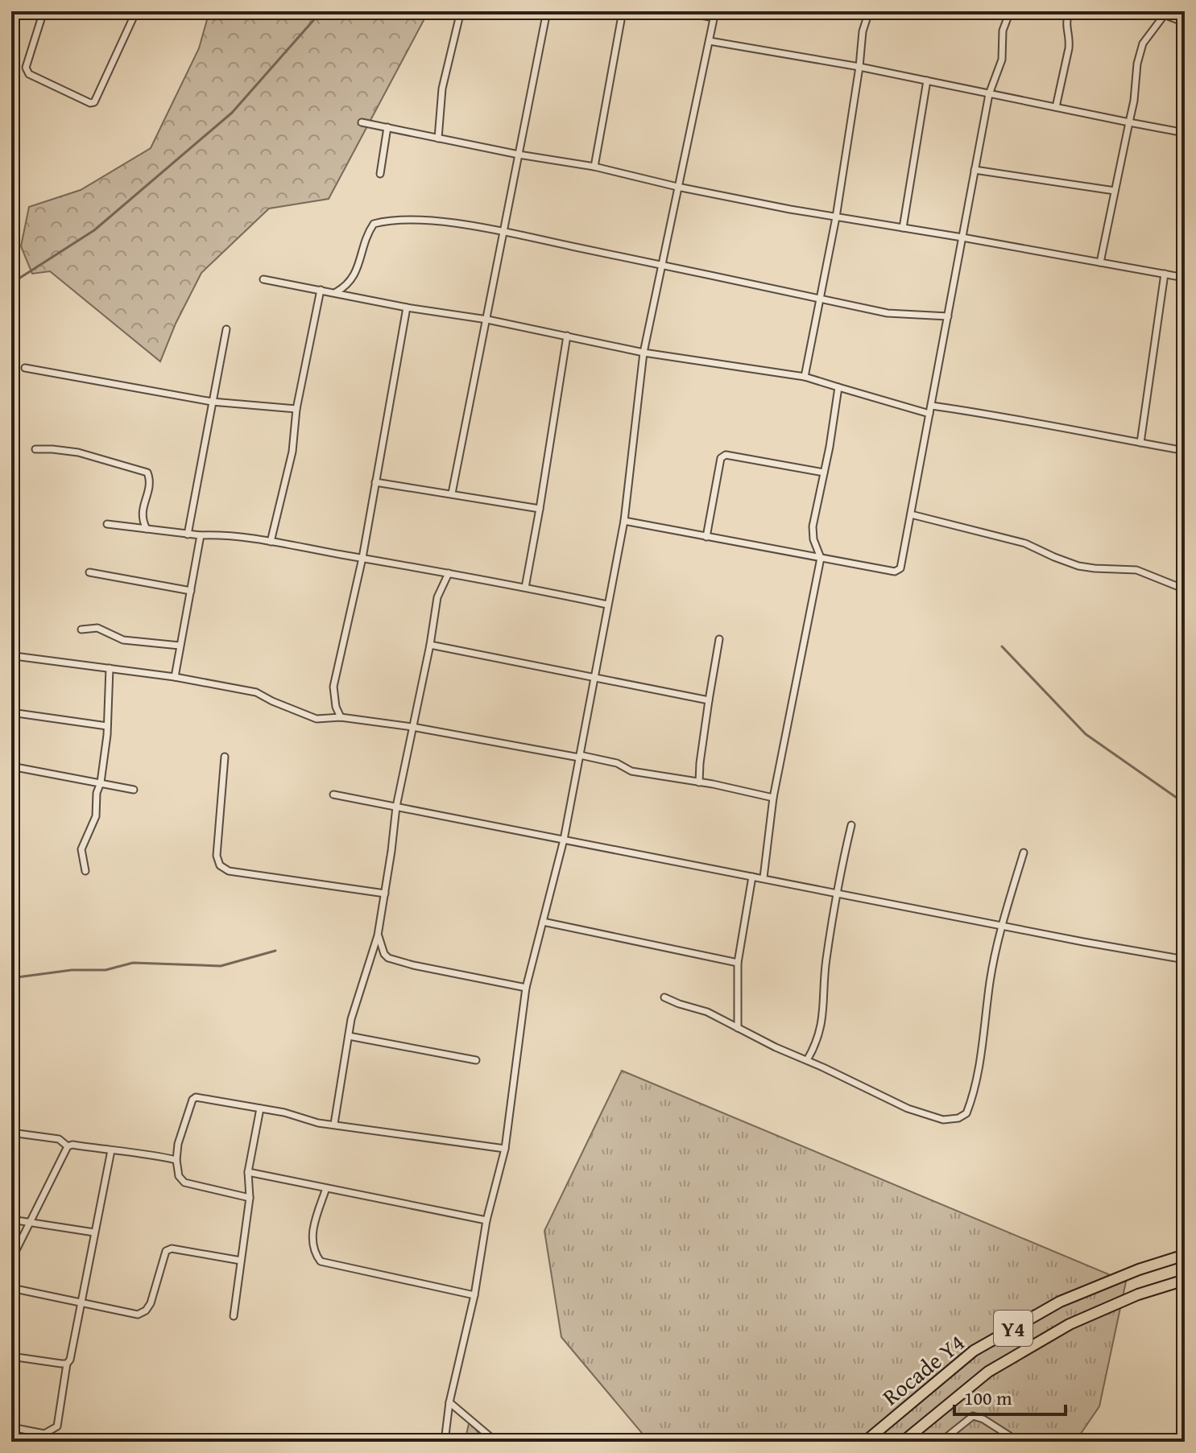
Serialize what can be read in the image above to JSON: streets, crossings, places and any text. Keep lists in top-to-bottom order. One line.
{"streets":{"highway":["Y4","Rocade Y4"]},"scale_bar":"100 m"}
